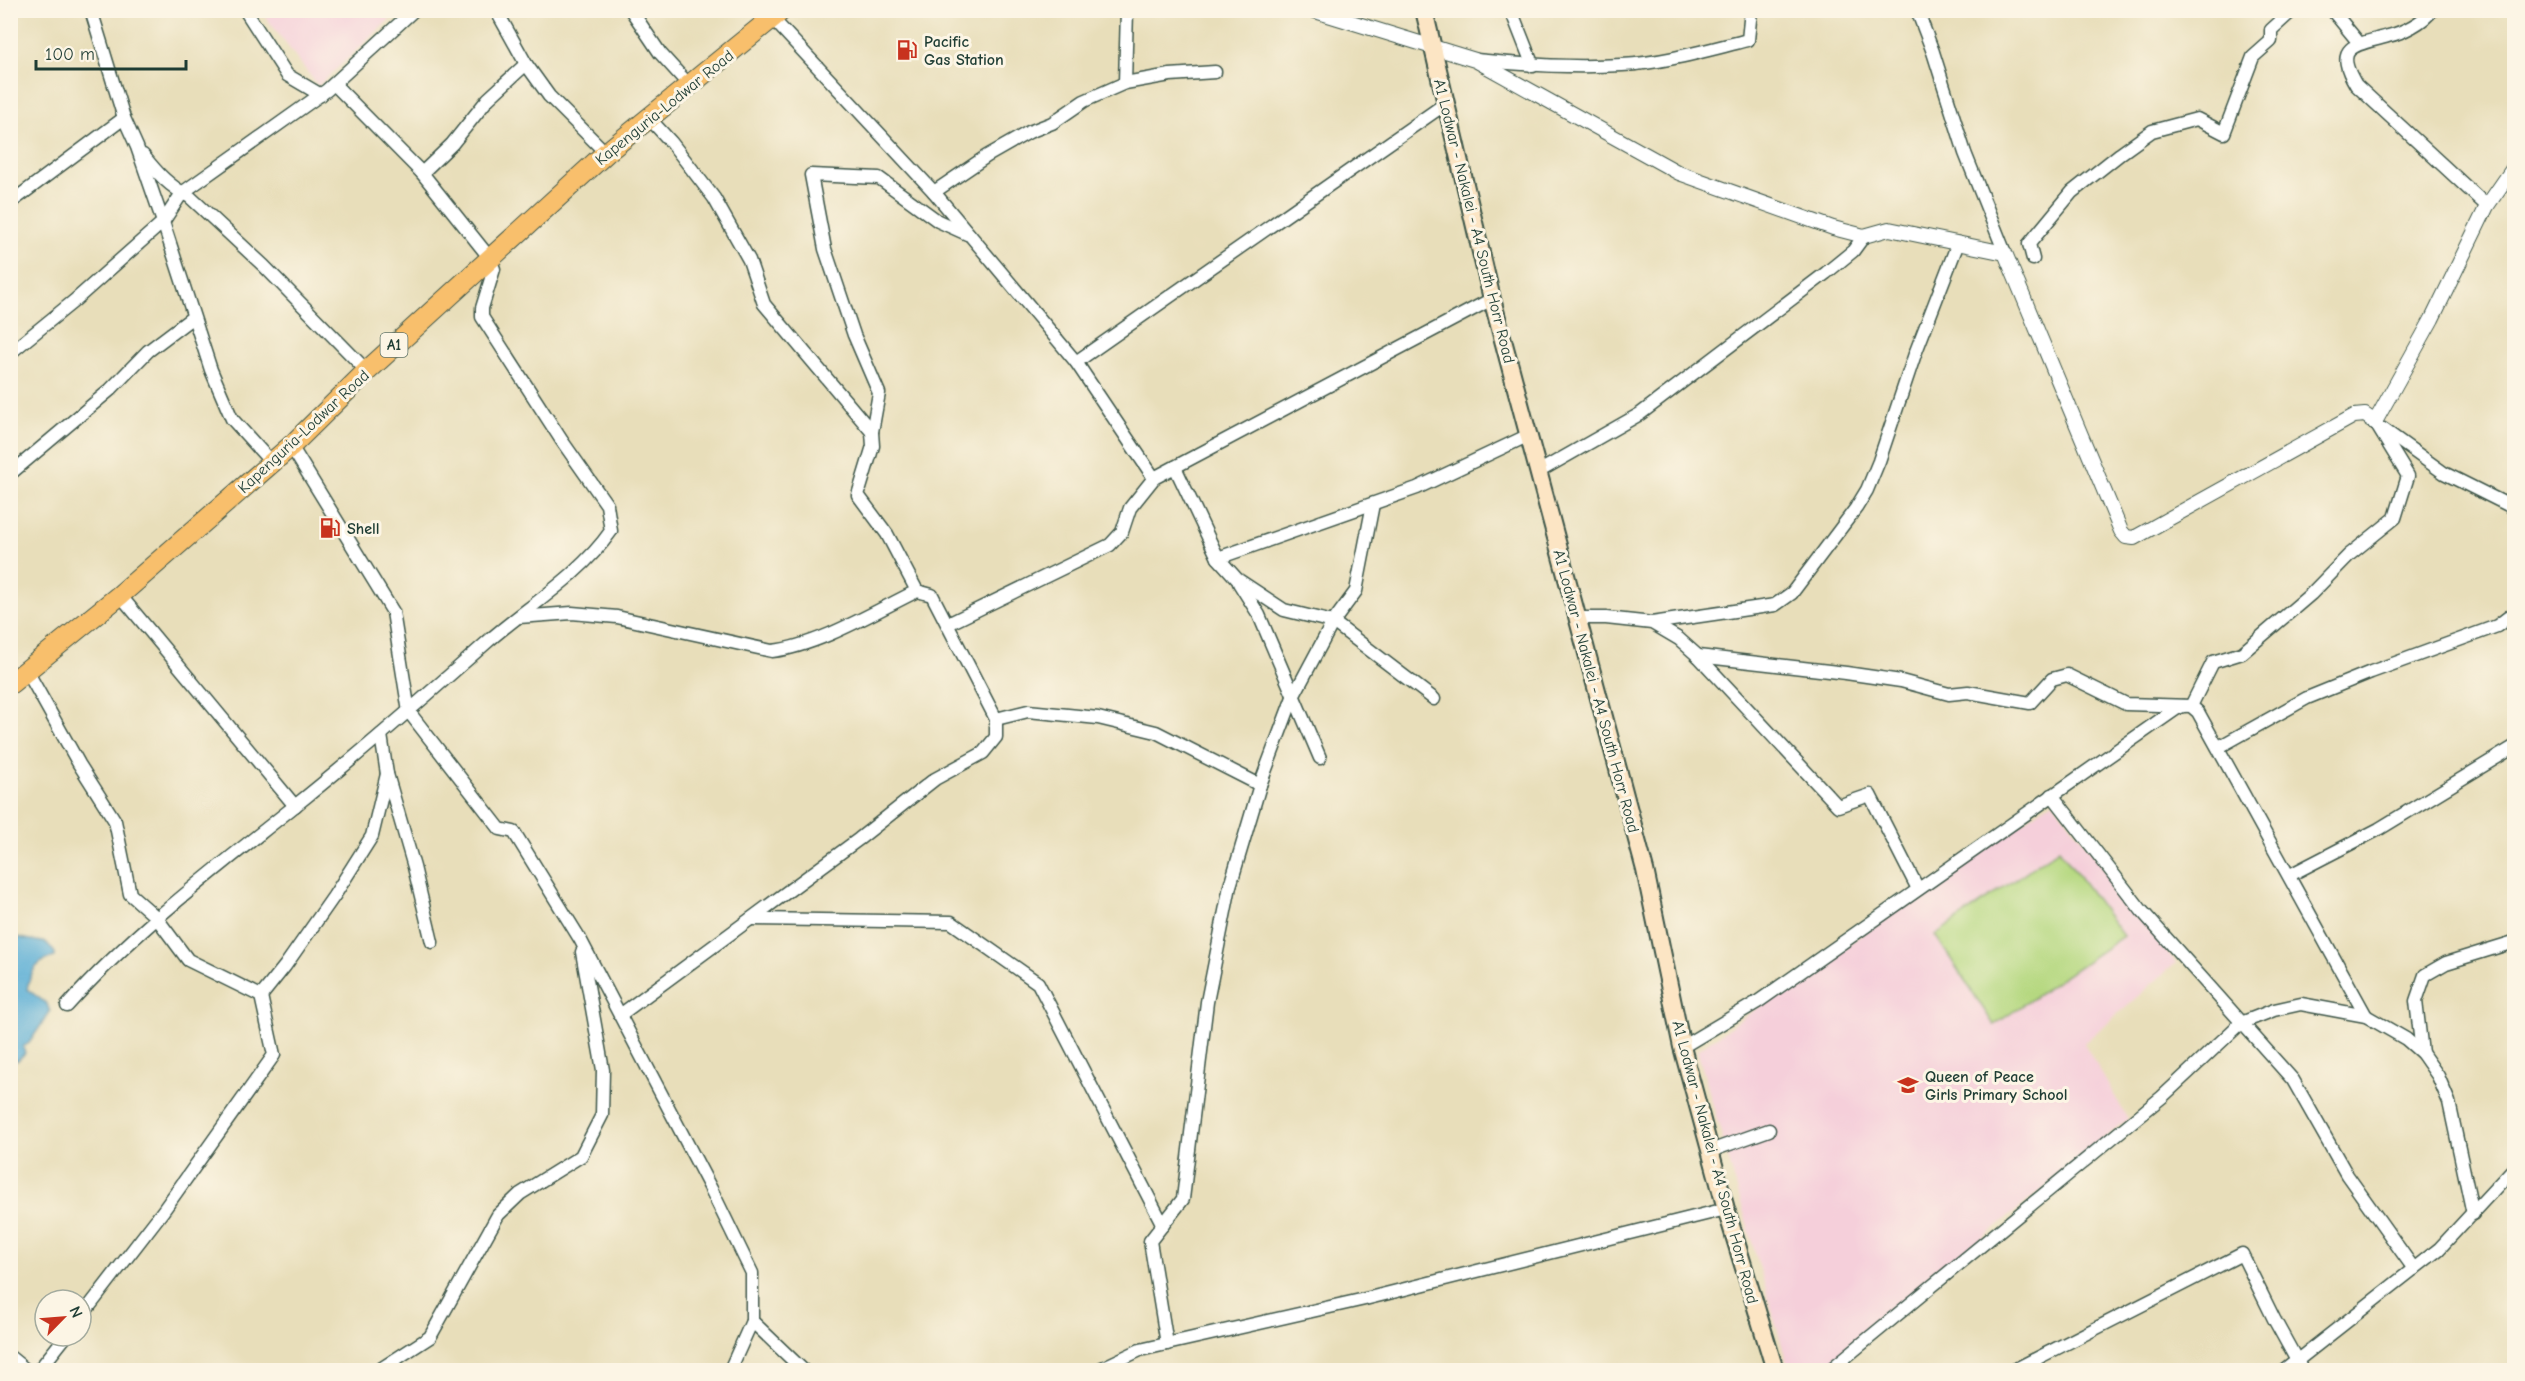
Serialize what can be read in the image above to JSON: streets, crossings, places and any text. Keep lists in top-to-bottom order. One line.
{"streets":{"highway":["Kapenguria-Lodwar Road","A1"],"main road":["A1 Lodwar - Nakalei - A4 South Horr Road"]},"places":{"fuel station":["Pacific Gas Station","Shell"],"school or university":["Queen of Peace Girls Primary School"]},"scale_bar":"100 m","north":"top right"}
